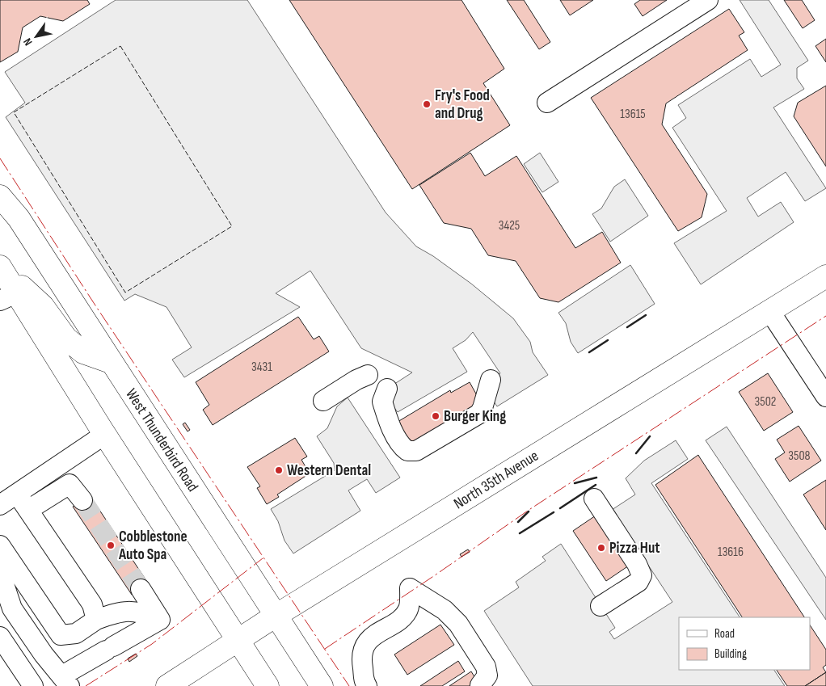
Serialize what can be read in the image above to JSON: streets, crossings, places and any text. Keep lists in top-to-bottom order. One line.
{"streets":{"main road":["West Thunderbird Road","North 35th Avenue"]},"crossings":[["West Thunderbird Road","North 35th Avenue"]],"places":["Fry's Food and Drug","Burger King","Western Dental","Cobblestone Auto Spa","Pizza Hut"],"house_numbers":["13615","3425","3431","3502","3508","13616"],"legend":["Road","Building"],"north":"bottom left"}
